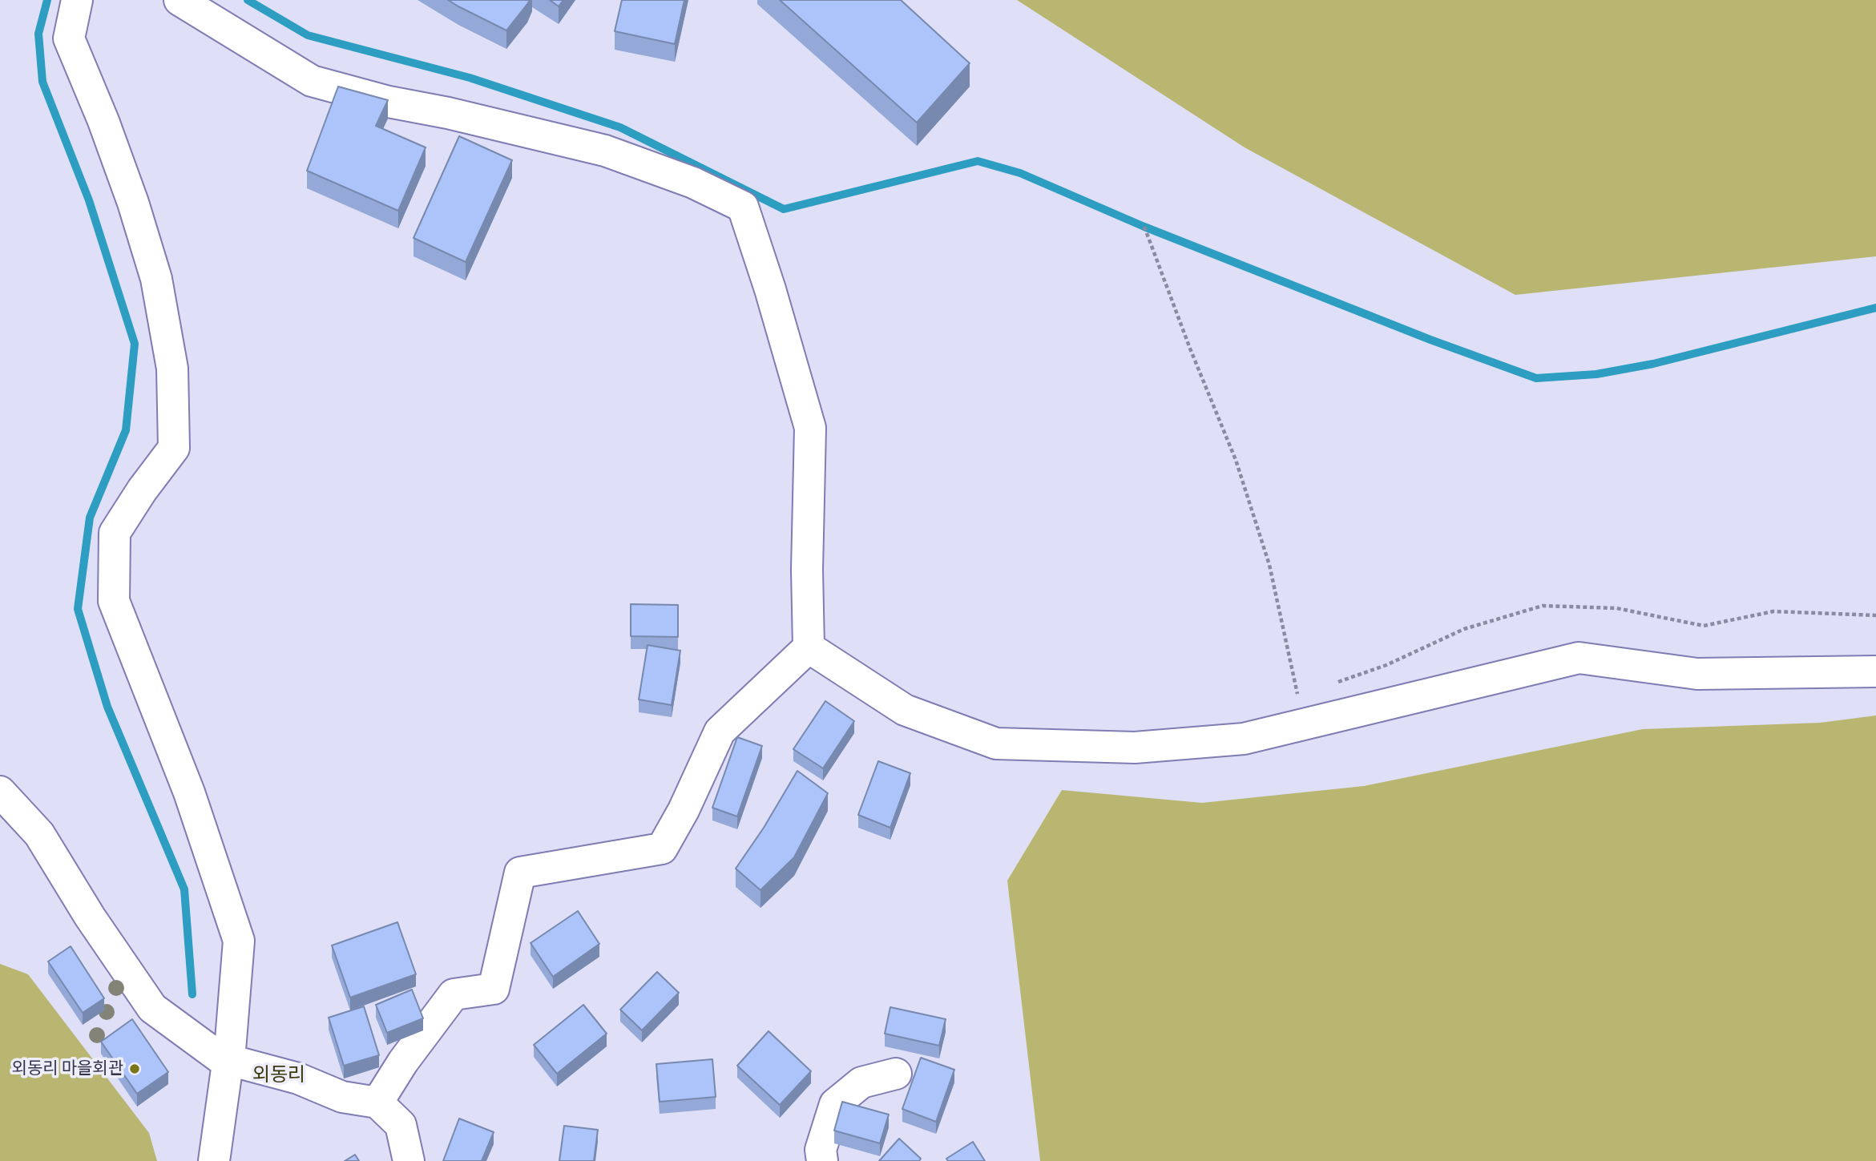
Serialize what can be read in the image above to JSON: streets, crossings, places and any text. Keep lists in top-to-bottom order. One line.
{"districts":["외동리"],"places":["외동리 마을회관"]}
